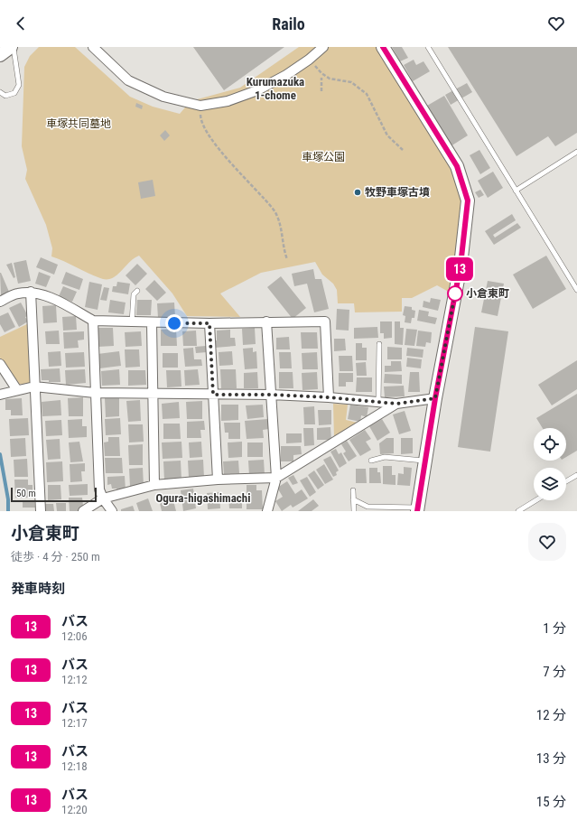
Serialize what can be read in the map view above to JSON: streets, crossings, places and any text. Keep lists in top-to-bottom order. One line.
{"districts":["Kurumazuka 1-chome","Ogura-higashimachi"],"parks":["車塚共同墓地","車塚公園"],"places":["牧野車塚古墳","小倉東町"],"lines":["bus line 13"],"scale_bar":"50 m","page":{"header":"Railo","on_map":"13","scale":"50 m","heading":[["小倉東町","徒歩 · 4 分 · 250 m"],"発車時刻"],"list":[{"mark":"13","name":"バス","note":"12:06","value":"1 分"},{"mark":"13","name":"バス","note":"12:12","value":"7 分"},{"mark":"13","name":"バス","note":"12:17","value":"12 分"},{"mark":"13","name":"バス","note":"12:18","value":"13 分"},{"mark":"13","name":"バス","note":"12:20","value":"15 分"}]}}
